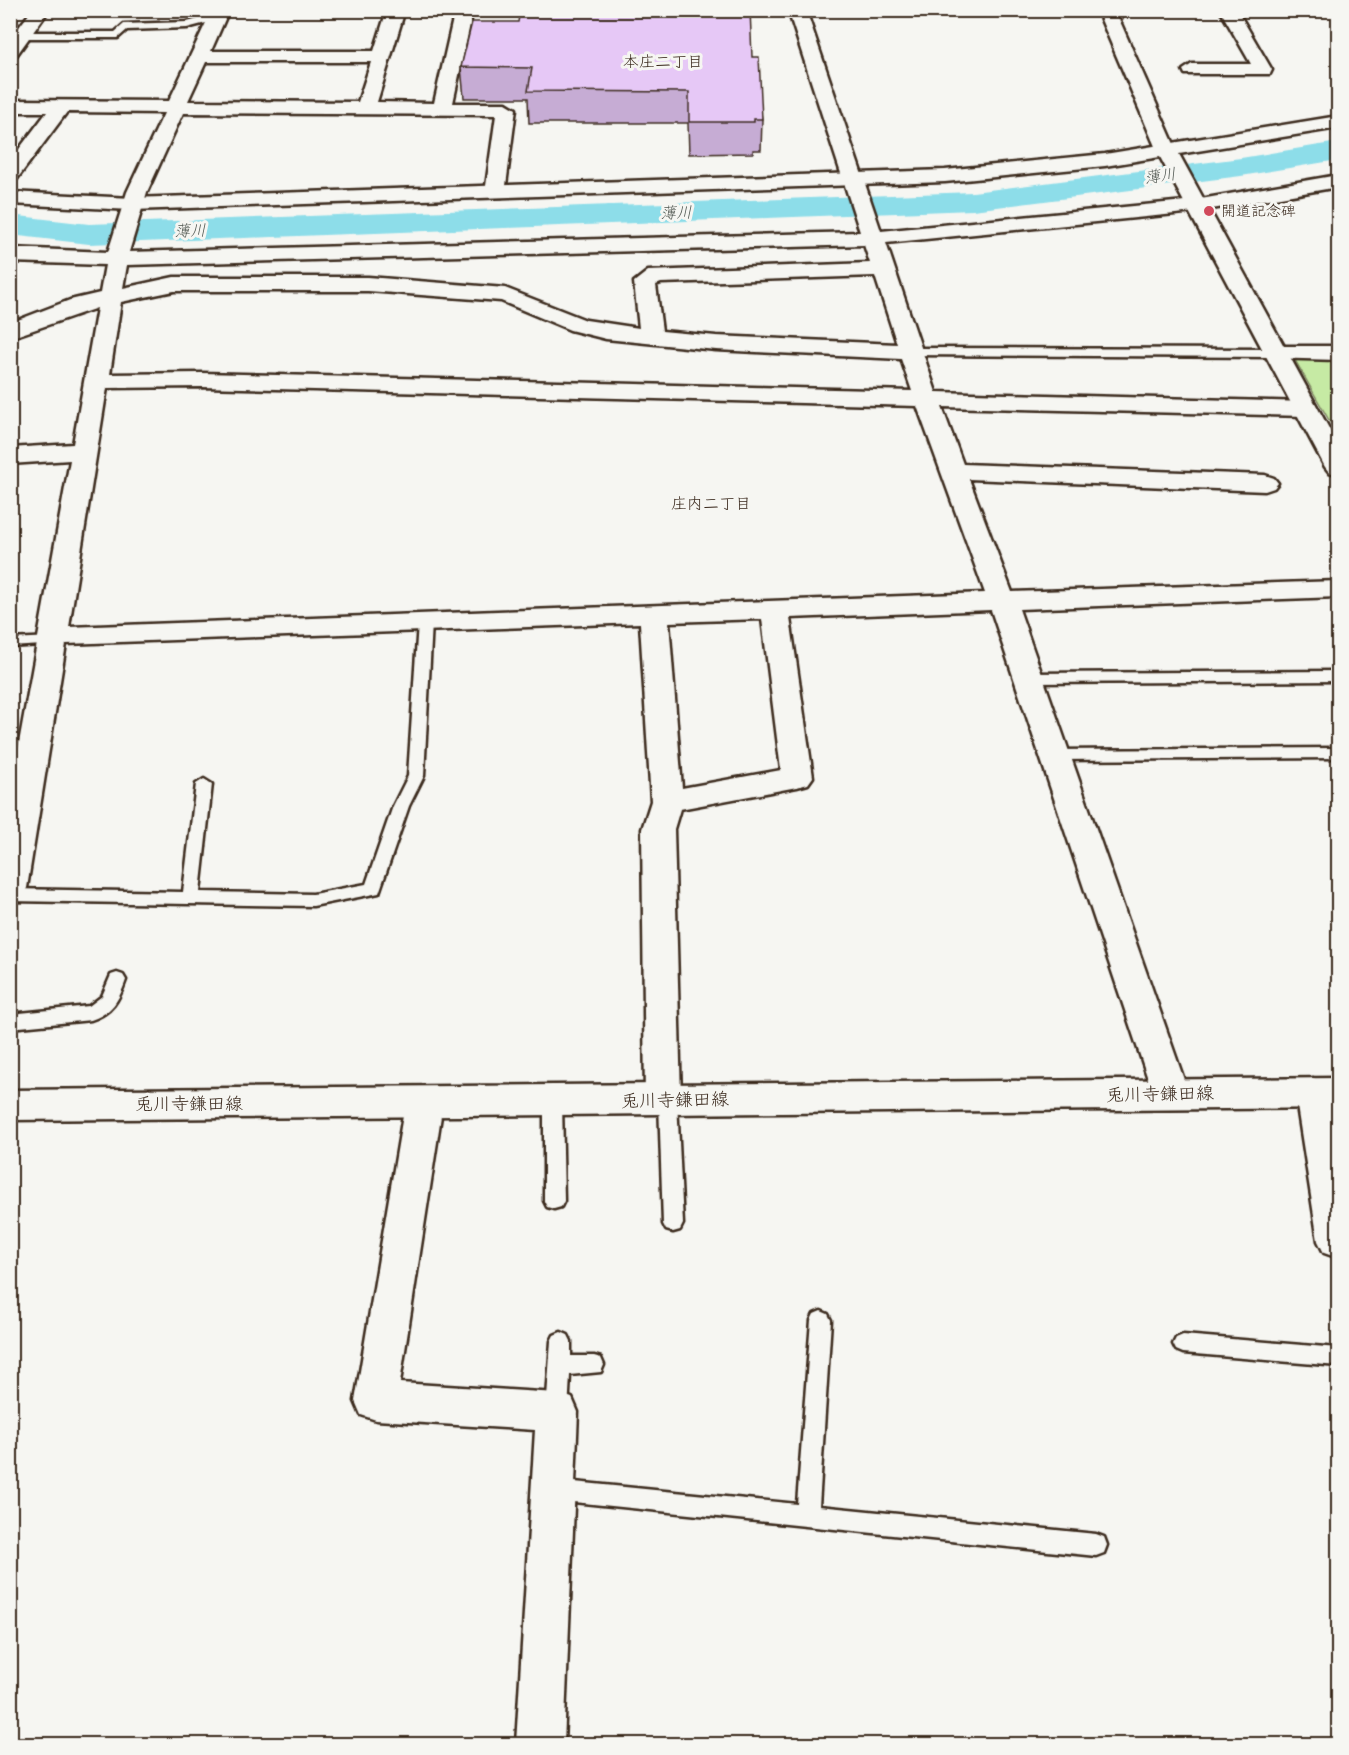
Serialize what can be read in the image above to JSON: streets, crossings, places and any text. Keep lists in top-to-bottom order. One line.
{"streets":{"street":["兎川寺鎌田線"]},"districts":["本庄二丁目","庄内二丁目"],"water":["薄川"],"places":["開道記念碑"]}
